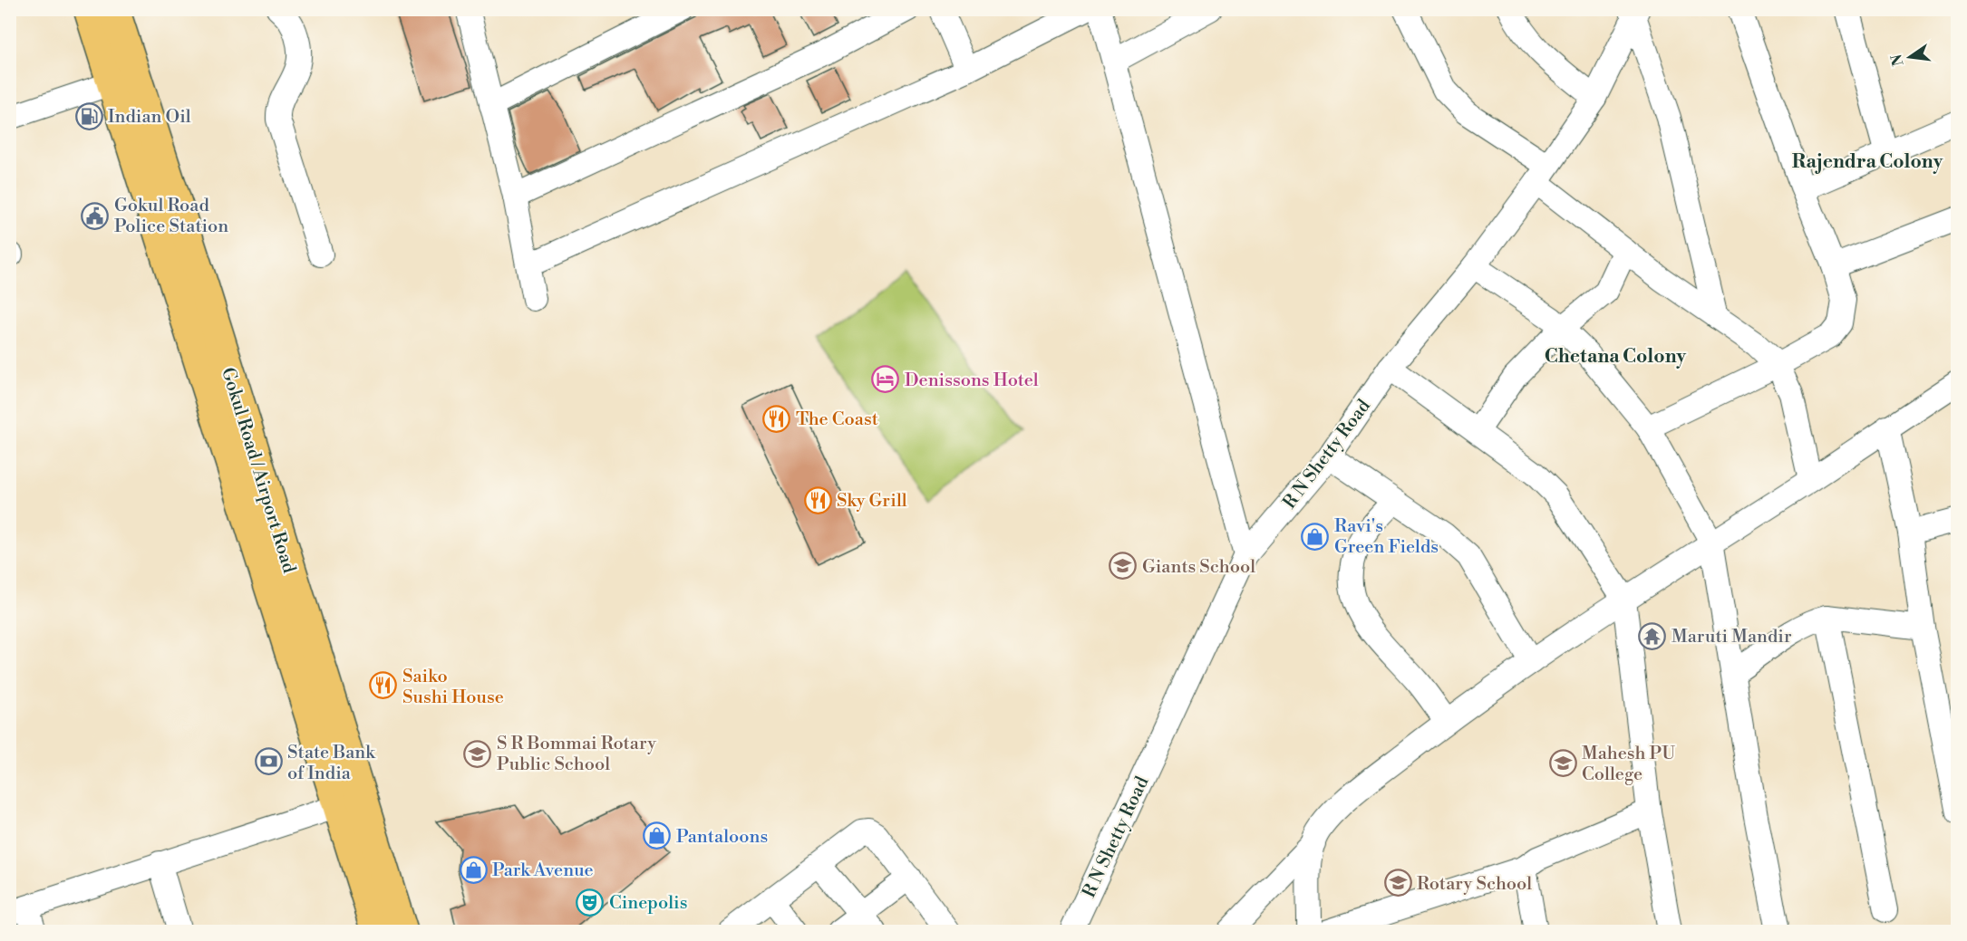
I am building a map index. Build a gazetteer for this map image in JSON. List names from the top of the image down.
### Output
{
  "streets": {
    "main road": ["Gokul Road / Airport Road"],
    "street": ["R N Shetty Road"]
  },
  "districts": ["Rajendra Colony", "Chetana Colony"],
  "places": {
    "fuel station": ["Indian Oil"],
    "public building": ["Gokul Road Police Station"],
    "hotel": ["Denissons Hotel"],
    "restaurant": ["The Coast", "Sky Grill", "Saiko Sushi House"],
    "shop": ["Ravi's Green Fields", "Pantaloons", "Park Avenue"],
    "school or university": [
      "Giants School",
      "S R Bommai Rotary Public School",
      "Mahesh PU College",
      "Rotary School"
    ],
    "temple": ["Maruti Mandir"],
    "bank": ["State Bank of India"],
    "theatre": ["Cinepolis"]
  },
  "north": "left"
}
